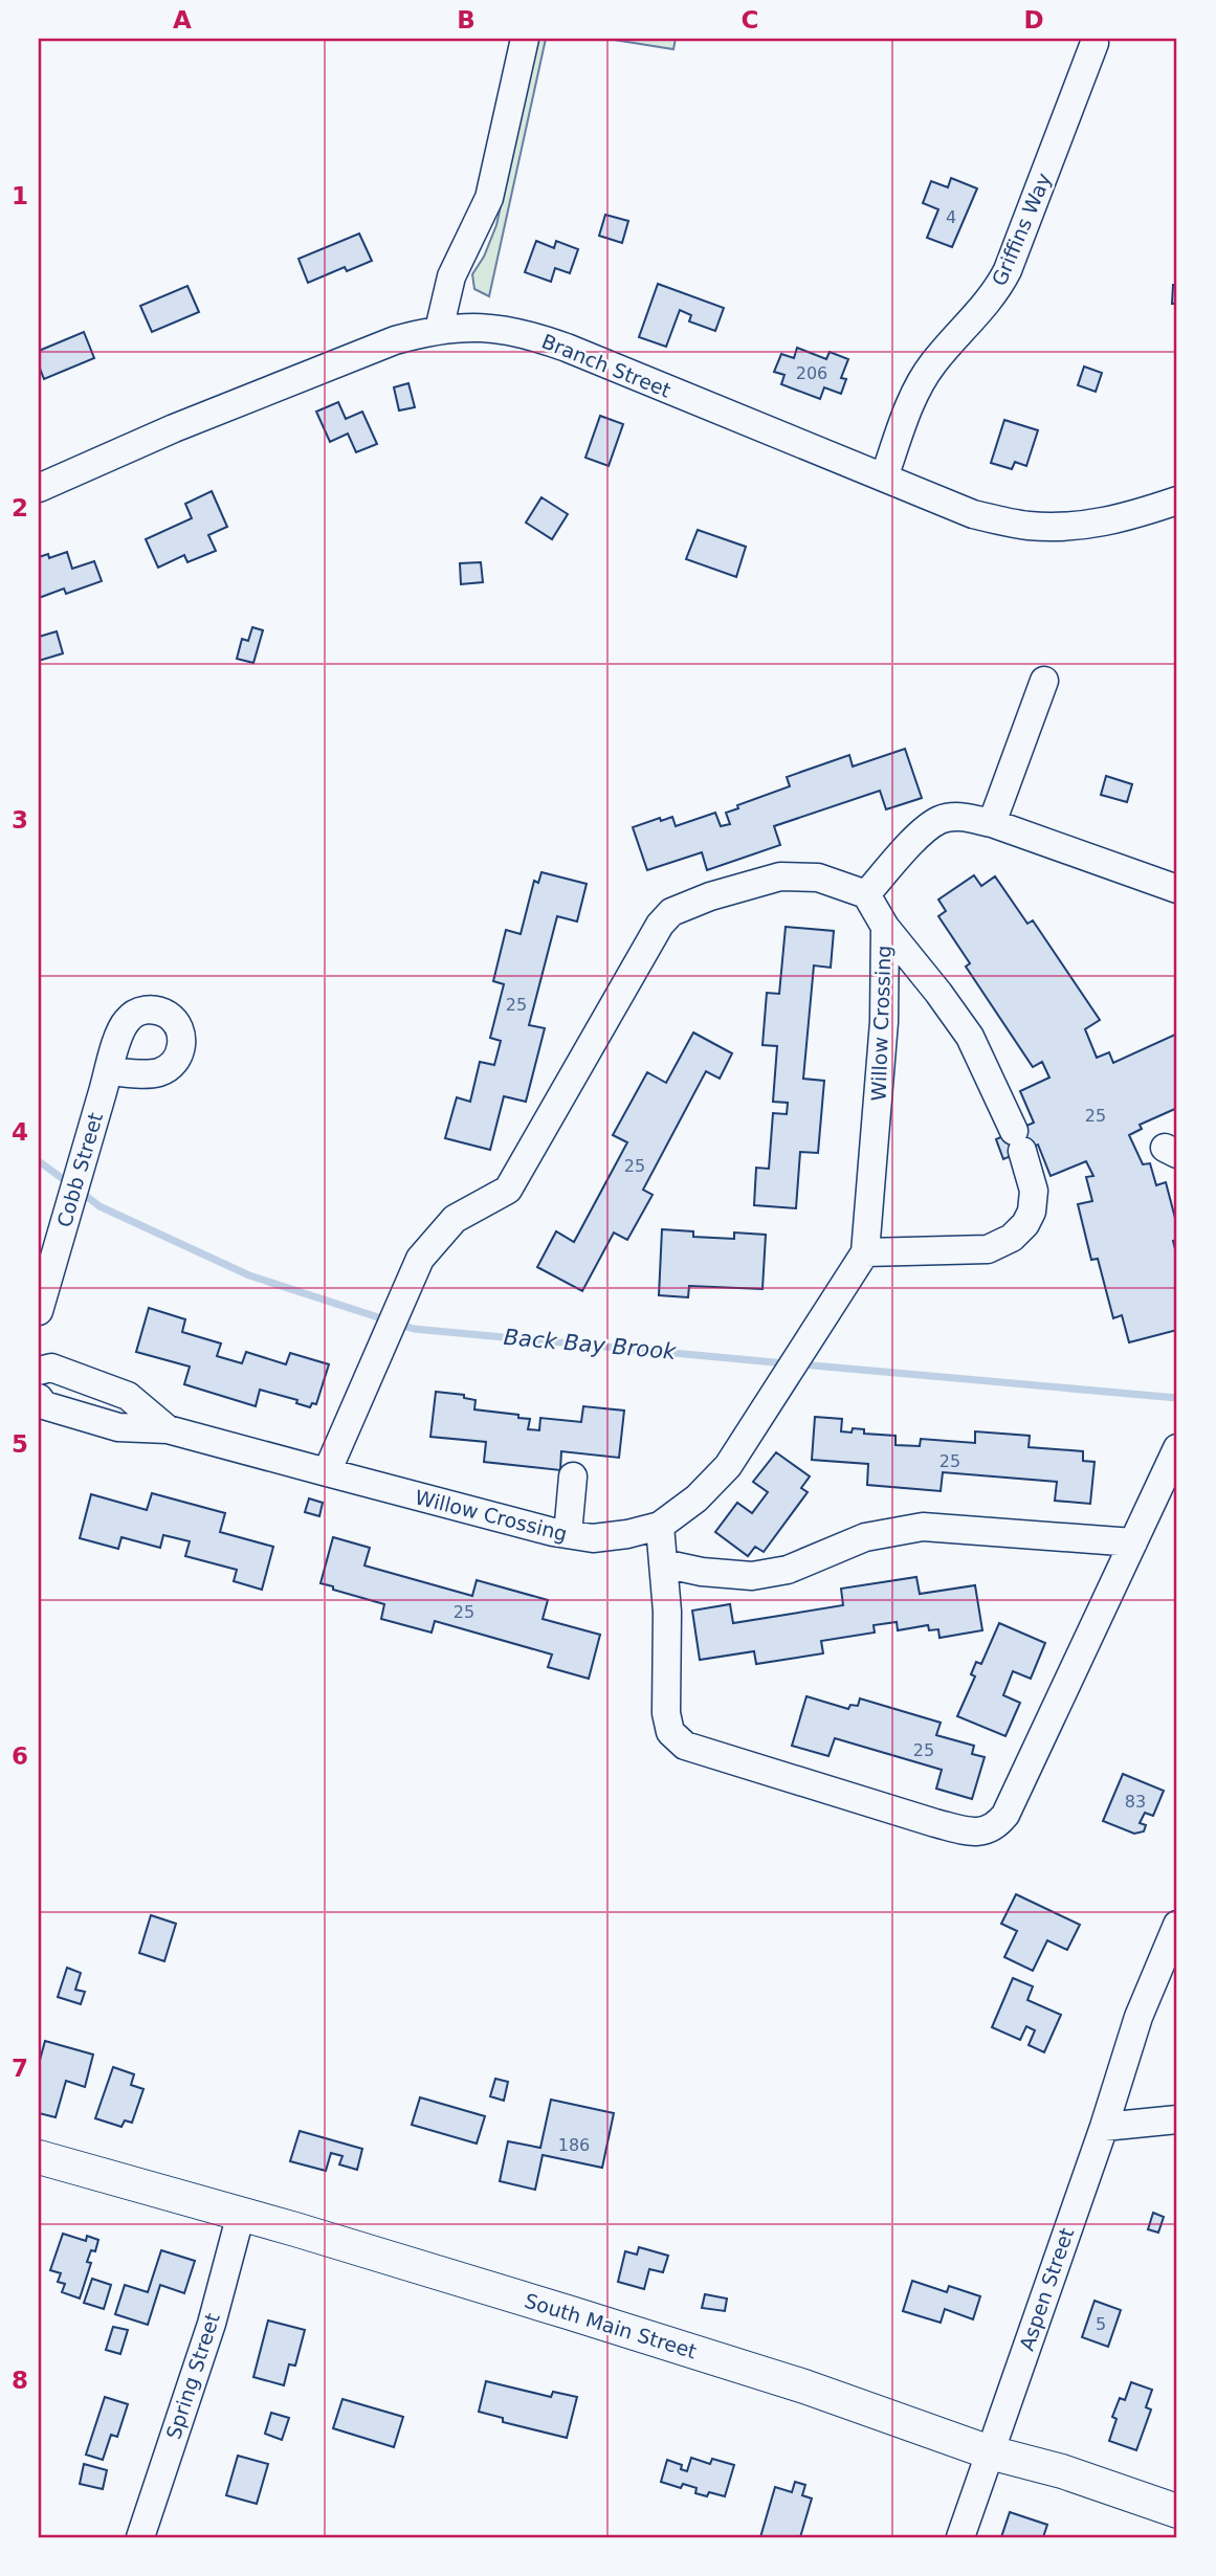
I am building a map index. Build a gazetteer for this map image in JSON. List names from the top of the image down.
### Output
{
  "streets": {
    "main road": ["South Main Street"],
    "street": [
      "Griffins Way",
      "Branch Street",
      "Willow Crossing",
      "Cobb Street",
      "Aspen Street",
      "Spring Street"
    ]
  },
  "crossings": [
    ["Griffins Way", "Branch Street"],
    ["Aspen Street", "South Main Street"],
    ["South Main Street", "Spring Street"]
  ],
  "water": ["Back Bay Brook"],
  "house_numbers": [
    "4",
    "206",
    "25",
    "25",
    "25",
    "25",
    "25",
    "25",
    "83",
    "186",
    "5"
  ],
  "grid": {
    "columns": [
      "A",
      "B",
      "C",
      "D"
    ],
    "rows": [
      "1",
      "2",
      "3",
      "4",
      "5",
      "6",
      "7",
      "8"
    ]
  }
}
